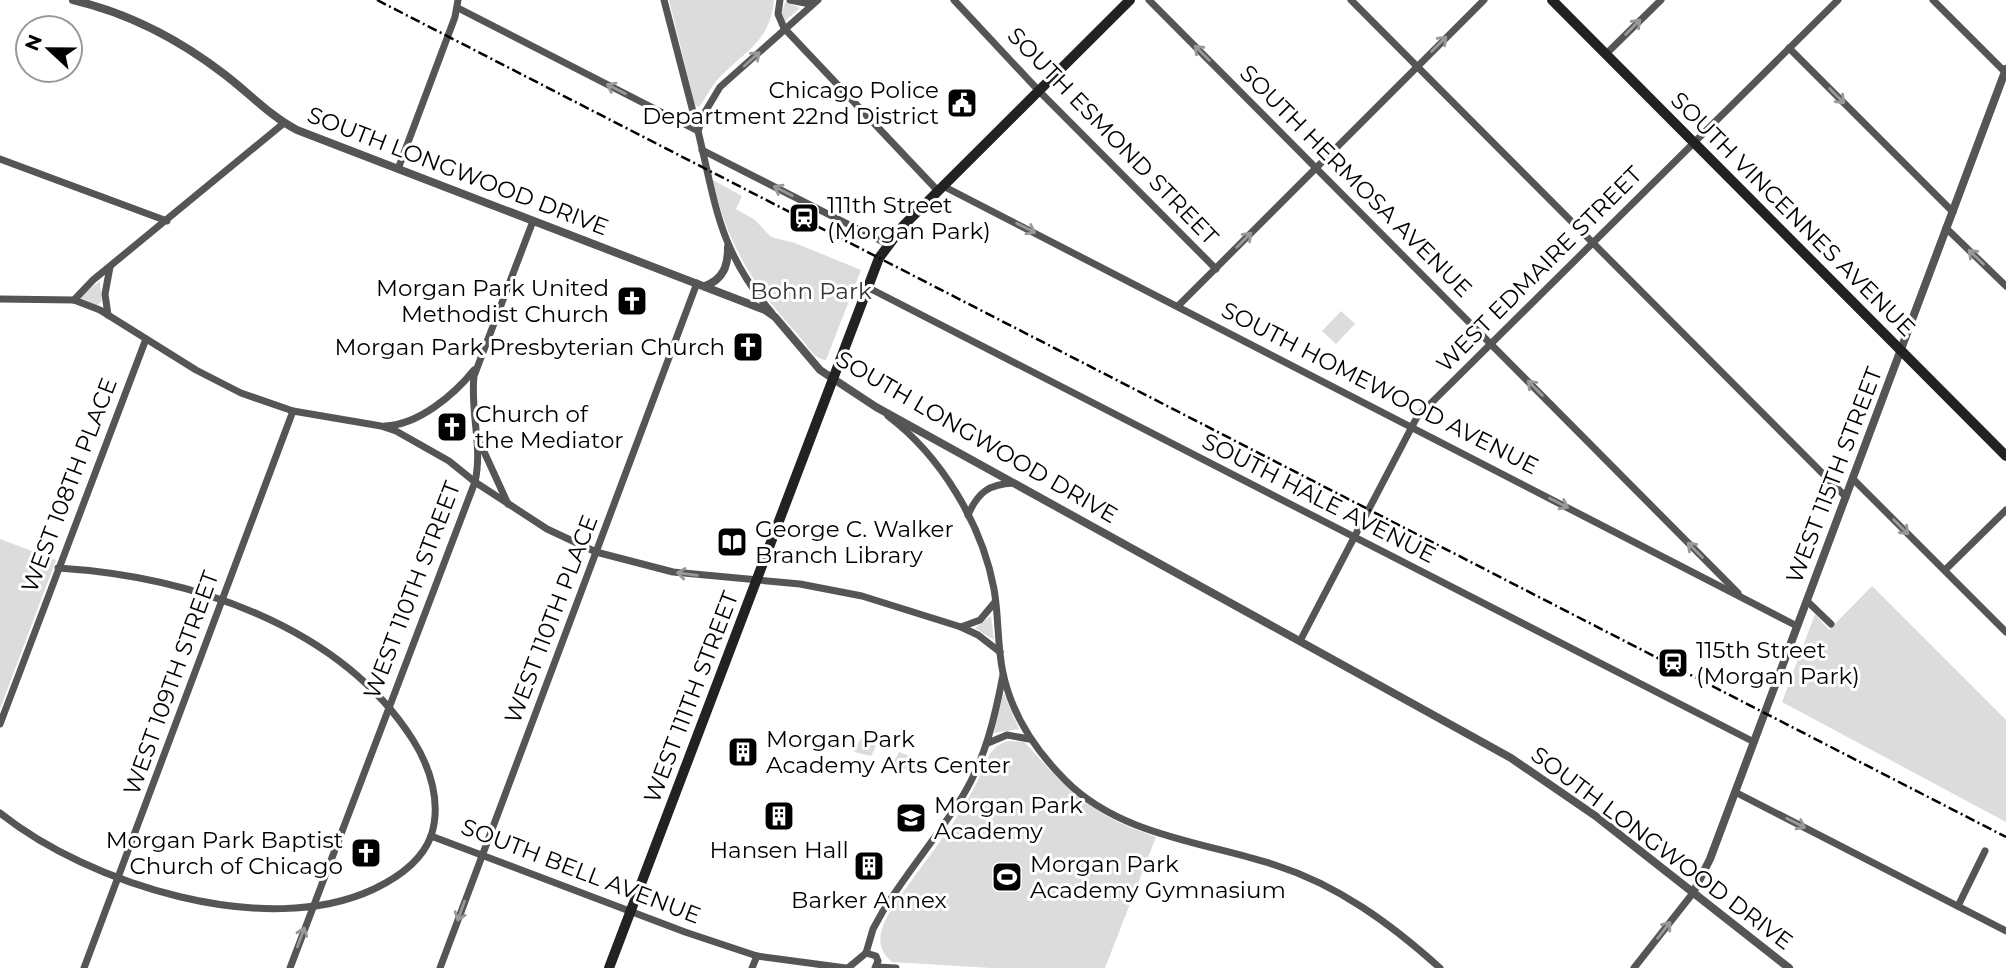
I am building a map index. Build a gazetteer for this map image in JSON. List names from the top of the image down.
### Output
{
  "streets": {
    "main road": ["SOUTH VINCENNES AVENUE", "WEST 111TH STREET"],
    "street": [
      "SOUTH ESMOND STREET",
      "SOUTH LONGWOOD DRIVE",
      "SOUTH HERMOSA AVENUE",
      "WEST EDMAIRE STREET",
      "SOUTH HOMEWOOD AVENUE",
      "WEST 115TH STREET",
      "WEST 108TH PLACE",
      "SOUTH HALE AVENUE",
      "WEST 110TH STREET",
      "WEST 110TH PLACE",
      "WEST 109TH STREET",
      "SOUTH BELL AVENUE"
    ]
  },
  "crossings": [
    ["SOUTH ESMOND STREET", "WEST 111TH STREET"],
    ["SOUTH LONGWOOD DRIVE", "WEST EDMAIRE STREET"],
    ["SOUTH LONGWOOD DRIVE", "WEST 115TH STREET"],
    ["SOUTH LONGWOOD DRIVE", "WEST 110TH STREET"],
    ["SOUTH LONGWOOD DRIVE", "WEST 110TH PLACE"],
    ["SOUTH LONGWOOD DRIVE", "WEST 111TH STREET"],
    ["SOUTH HERMOSA AVENUE", "WEST EDMAIRE STREET"],
    ["SOUTH HERMOSA AVENUE", "SOUTH HOMEWOOD AVENUE"],
    ["SOUTH VINCENNES AVENUE", "WEST EDMAIRE STREET"],
    ["SOUTH VINCENNES AVENUE", "WEST 115TH STREET"],
    ["WEST EDMAIRE STREET", "SOUTH HOMEWOOD AVENUE"],
    ["WEST EDMAIRE STREET", "SOUTH HALE AVENUE"],
    ["SOUTH HOMEWOOD AVENUE", "WEST 115TH STREET"],
    ["SOUTH HOMEWOOD AVENUE", "WEST 111TH STREET"],
    ["WEST 115TH STREET", "SOUTH HALE AVENUE"],
    ["WEST 108TH PLACE", "SOUTH BELL AVENUE"],
    ["SOUTH HALE AVENUE", "WEST 111TH STREET"],
    ["WEST 110TH STREET", "SOUTH BELL AVENUE"],
    ["WEST 110TH PLACE", "SOUTH BELL AVENUE"],
    ["WEST 109TH STREET", "SOUTH BELL AVENUE"],
    ["WEST 111TH STREET", "SOUTH BELL AVENUE"]
  ],
  "one_way": ["SOUTH HERMOSA AVENUE", "SOUTH HOMEWOOD AVENUE"],
  "parks": ["Bohn Park"],
  "places": {
    "public building": ["Chicago Police Department 22nd District"],
    "station": ["111th Street (Morgan Park)", "115th Street (Morgan Park)"],
    "church": [
      "Morgan Park United Methodist Church",
      "Morgan Park Presbyterian Church",
      "Church of the Mediator",
      "Morgan Park Baptist Church of Chicago"
    ],
    "library": ["George C. Walker Branch Library"],
    "building": ["Morgan Park Academy Arts Center", "Hansen Hall", "Barker Annex"],
    "school or university": ["Morgan Park Academy"],
    "sports": ["Morgan Park Academy Gymnasium"]
  },
  "north": "left"
}
